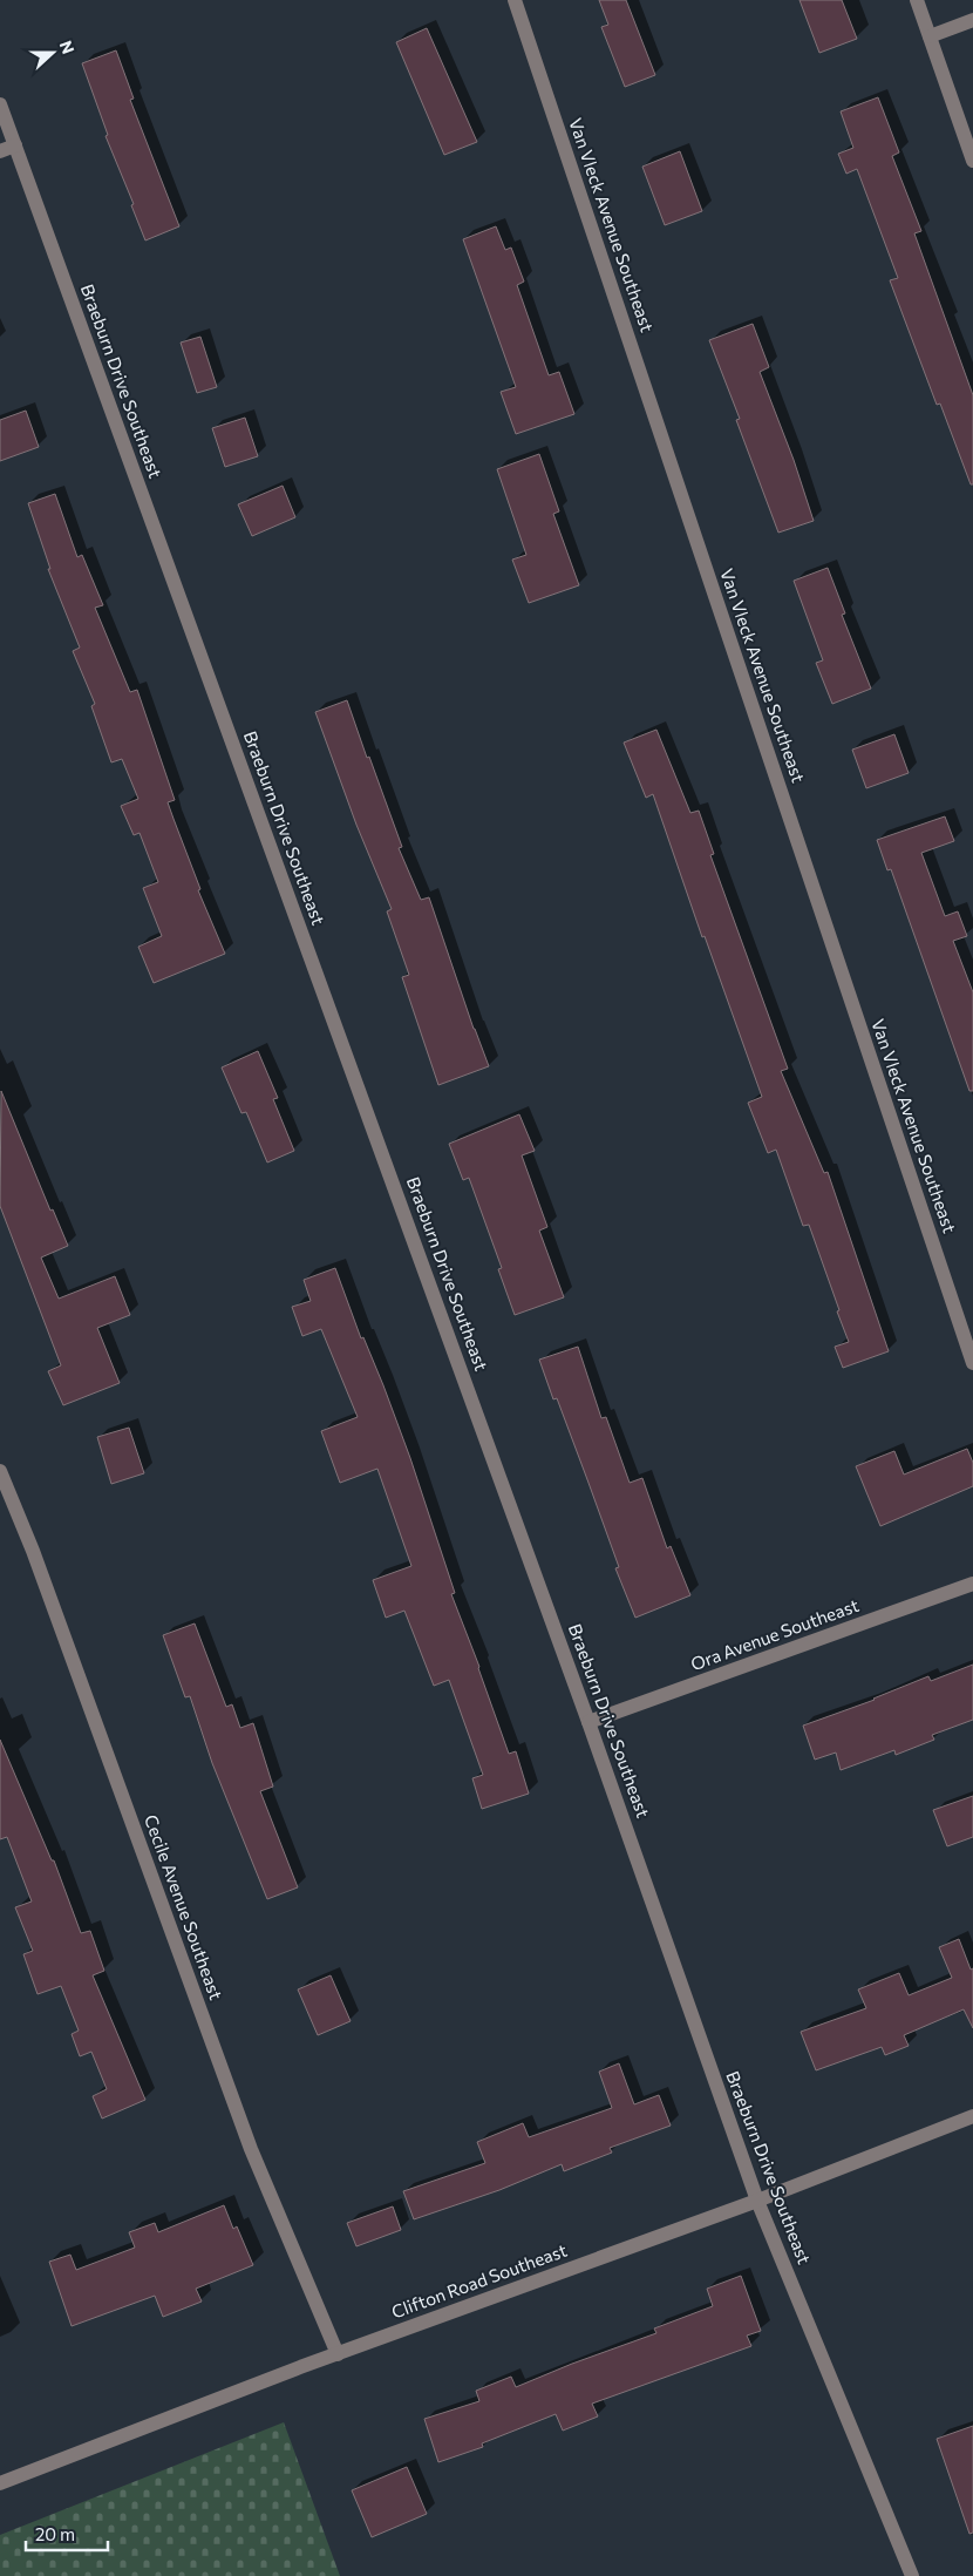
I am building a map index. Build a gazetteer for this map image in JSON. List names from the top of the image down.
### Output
{
  "streets": {
    "street": [
      "Van Vleck Avenue Southeast",
      "Braeburn Drive Southeast",
      "Ora Avenue Southeast",
      "Cecile Avenue Southeast",
      "Clifton Road Southeast"
    ]
  },
  "crossings": [
    ["Braeburn Drive Southeast", "Ora Avenue Southeast"],
    ["Braeburn Drive Southeast", "Clifton Road Southeast"],
    ["Cecile Avenue Southeast", "Clifton Road Southeast"]
  ],
  "scale_bar": "20 m",
  "north": "right"
}
